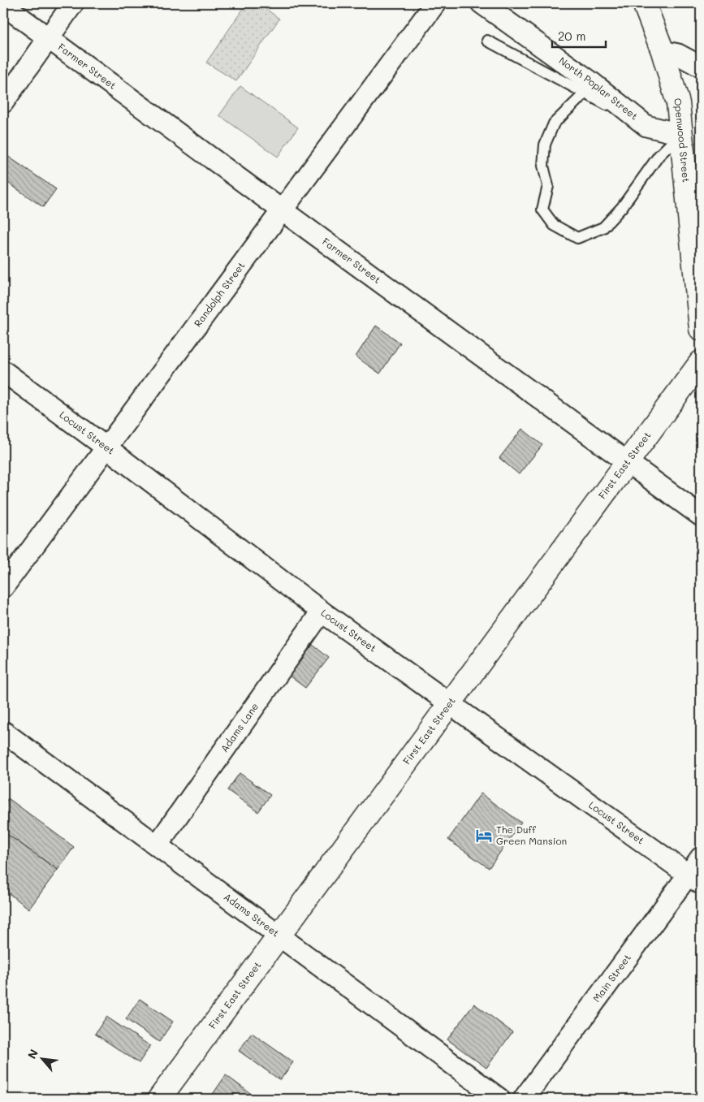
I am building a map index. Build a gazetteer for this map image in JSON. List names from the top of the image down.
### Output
{
  "streets": {
    "street": [
      "Farmer Street",
      "North Poplar Street",
      "Openwood Street",
      "Randolph Street",
      "Locust Street",
      "First East Street",
      "Adams Lane",
      "Adams Street",
      "Main Street"
    ]
  },
  "crossings": [
    ["Farmer Street", "Randolph Street"],
    ["Farmer Street", "First East Street"],
    ["North Poplar Street", "Openwood Street"],
    ["Randolph Street", "Locust Street"],
    ["Locust Street", "First East Street"],
    ["Locust Street", "Adams Lane"],
    ["Locust Street", "Main Street"],
    ["First East Street", "Adams Street"],
    ["Adams Lane", "Adams Street"]
  ],
  "places": {
    "hotel": ["The Duff Green Mansion"]
  },
  "scale_bar": "20 m",
  "north": "top left"
}
